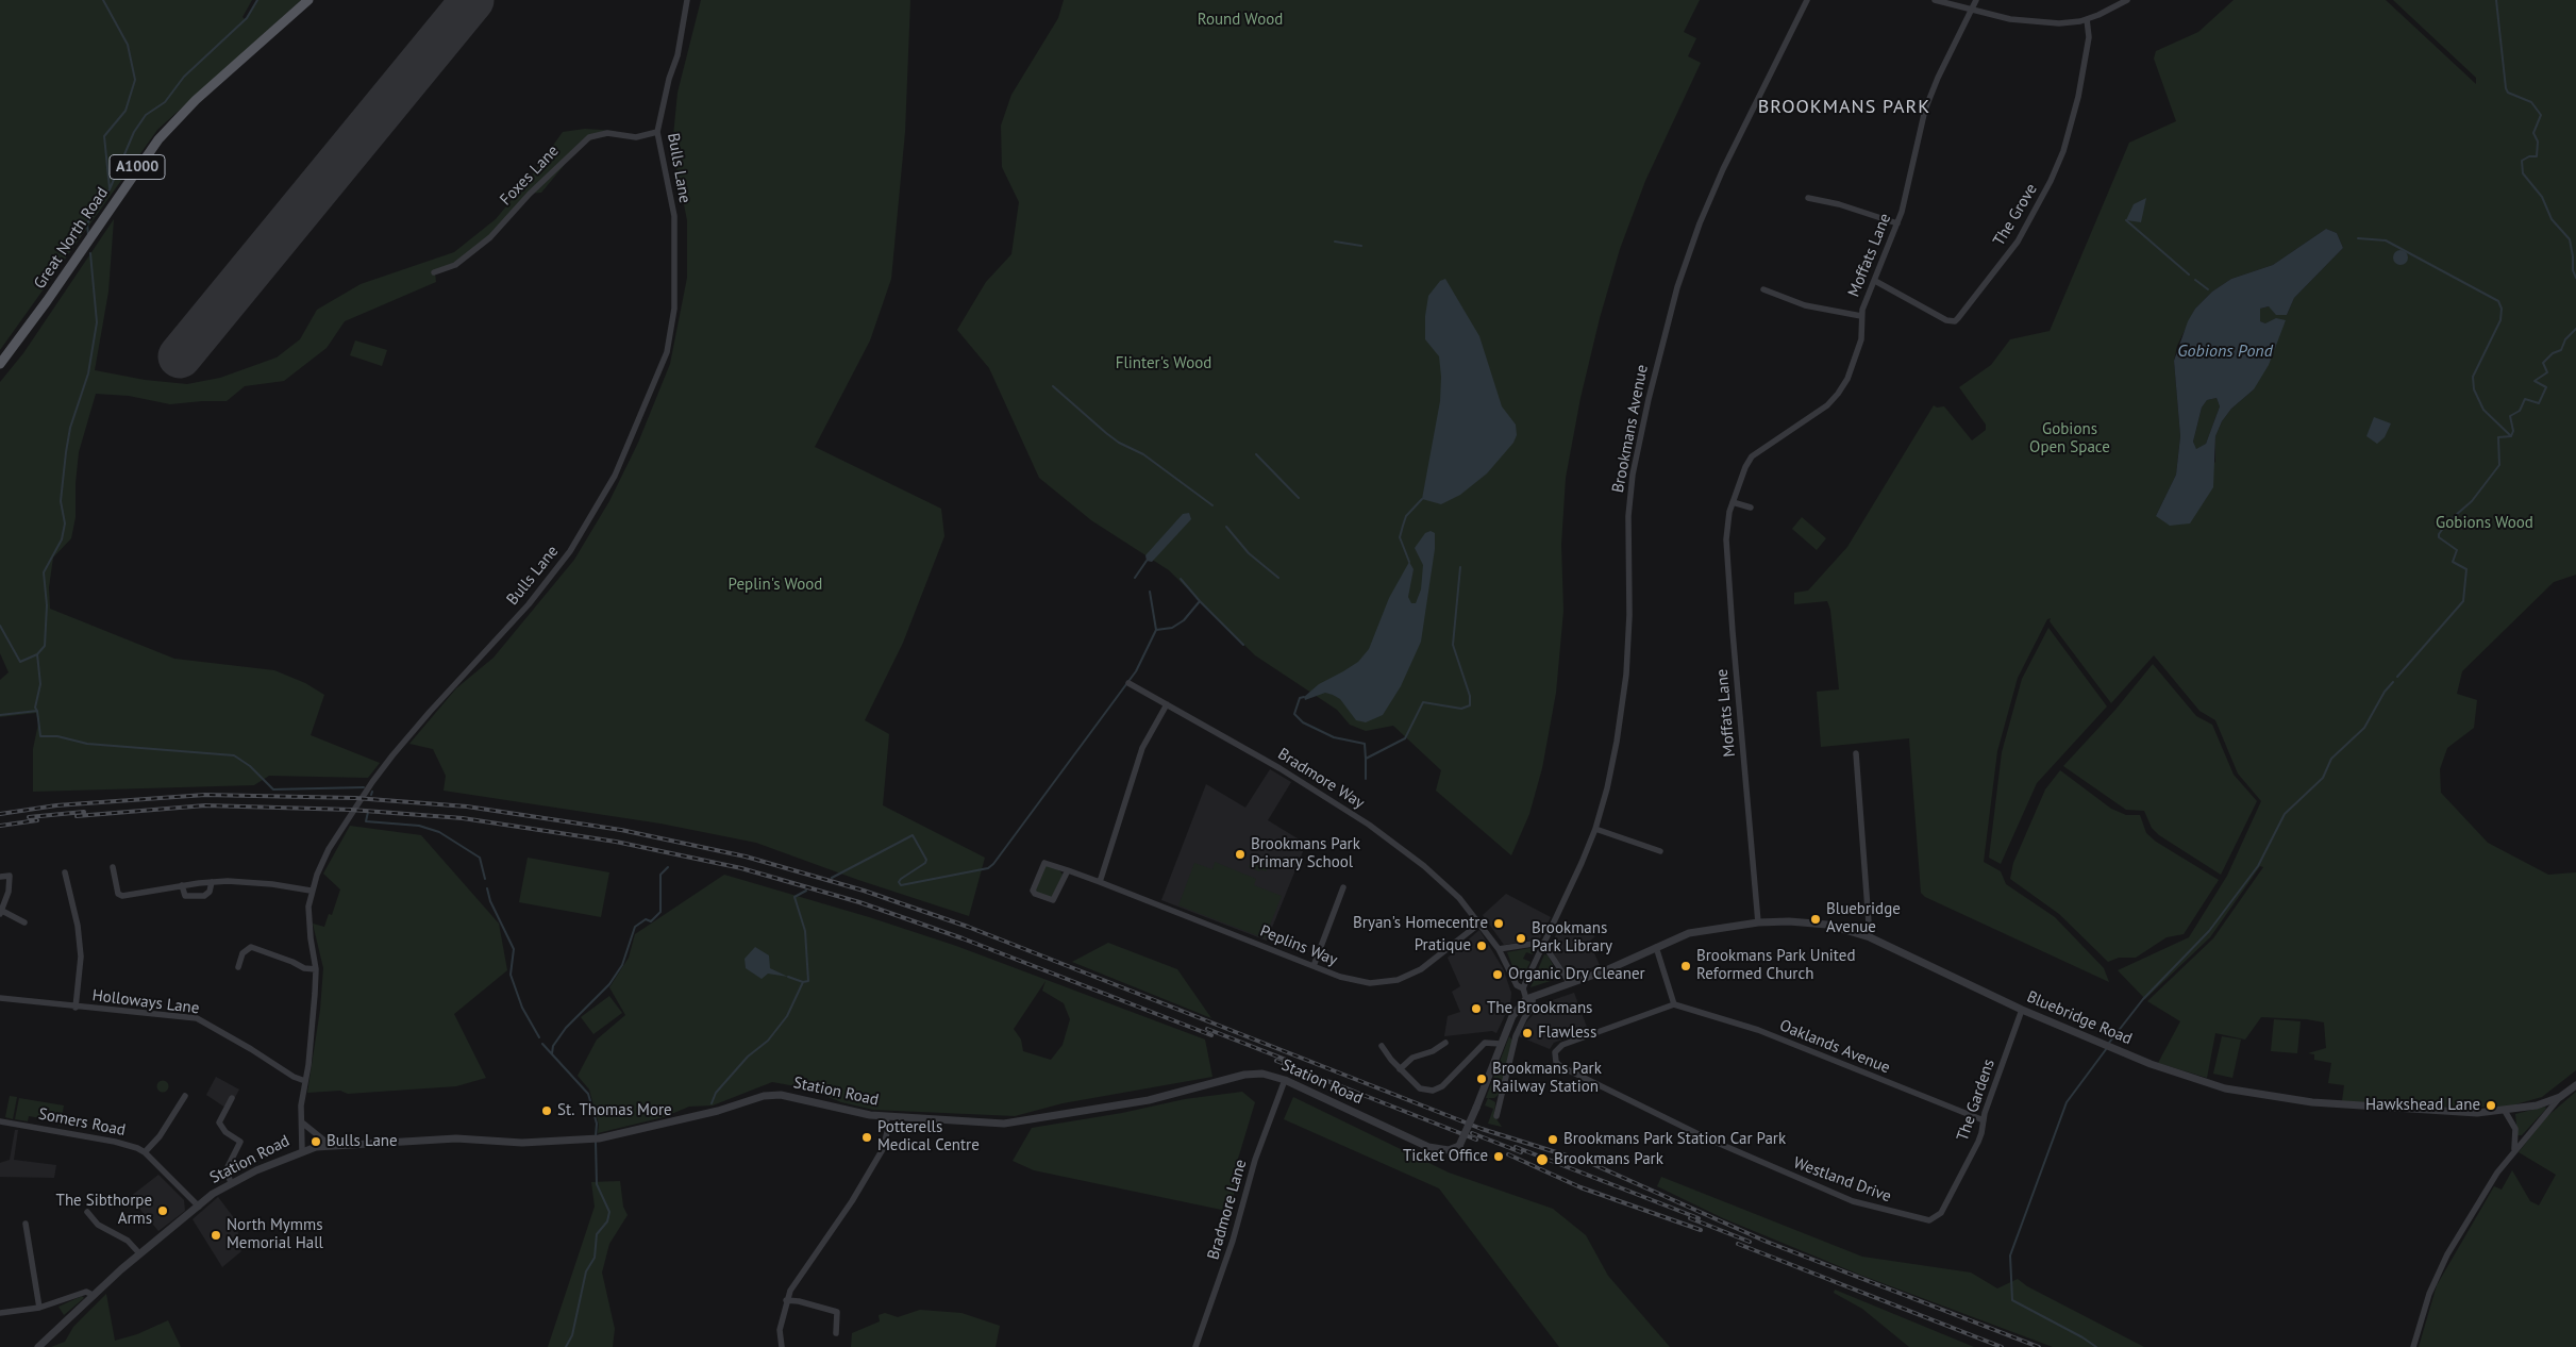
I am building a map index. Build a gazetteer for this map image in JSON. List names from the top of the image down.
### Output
{
  "streets": {
    "main road": ["A1000", "Great North Road"],
    "street": [
      "Bulls Lane",
      "Foxes Lane",
      "The Grove",
      "Moffats Lane",
      "Brookmans Avenue",
      "Bradmore Way",
      "Peplins Way",
      "Holloways Lane",
      "Bluebridge Road",
      "Oaklands Avenue",
      "Station Road",
      "The Gardens",
      "Somers Road",
      "Westland Drive",
      "Bradmore Lane"
    ]
  },
  "crossings": [
    ["Bulls Lane", "Foxes Lane"],
    ["Bulls Lane", "Holloways Lane"],
    ["Bulls Lane", "Station Road"],
    ["The Grove", "Moffats Lane"],
    ["Moffats Lane", "Bluebridge Road"],
    ["Brookmans Avenue", "Bradmore Way"],
    ["Bradmore Way", "Peplins Way"],
    ["Bradmore Way", "Bluebridge Road"],
    ["Bradmore Way", "Station Road"],
    ["Bluebridge Road", "Station Road"],
    ["Bluebridge Road", "The Gardens"],
    ["Oaklands Avenue", "The Gardens"],
    ["Oaklands Avenue", "Westland Drive"],
    ["Station Road", "Somers Road"],
    ["Station Road", "Bradmore Lane"],
    ["The Gardens", "Westland Drive"]
  ],
  "districts": ["BROOKMANS PARK"],
  "water": ["Gobions Pond"],
  "parks": [
    "Round Wood",
    "Flinter's Wood",
    "Gobions Open Space",
    "Gobions Wood",
    "Peplin's Wood"
  ],
  "places": [
    "Brookmans Park Primary School",
    "Bluebridge Avenue",
    "Bryan's Homecentre",
    "Brookmans Park Library",
    "Pratique",
    "Brookmans Park United Reformed Church",
    "Organic Dry Cleaner",
    "The Brookmans",
    "Flawless",
    "Brookmans Park Railway Station",
    "Hawkshead Lane",
    "St. Thomas More",
    "Potterells Medical Centre",
    "Brookmans Park Station Car Park",
    "Bulls Lane",
    "Ticket Office",
    "Brookmans Park",
    "The Sibthorpe Arms",
    "North Mymms Memorial Hall"
  ]
}
